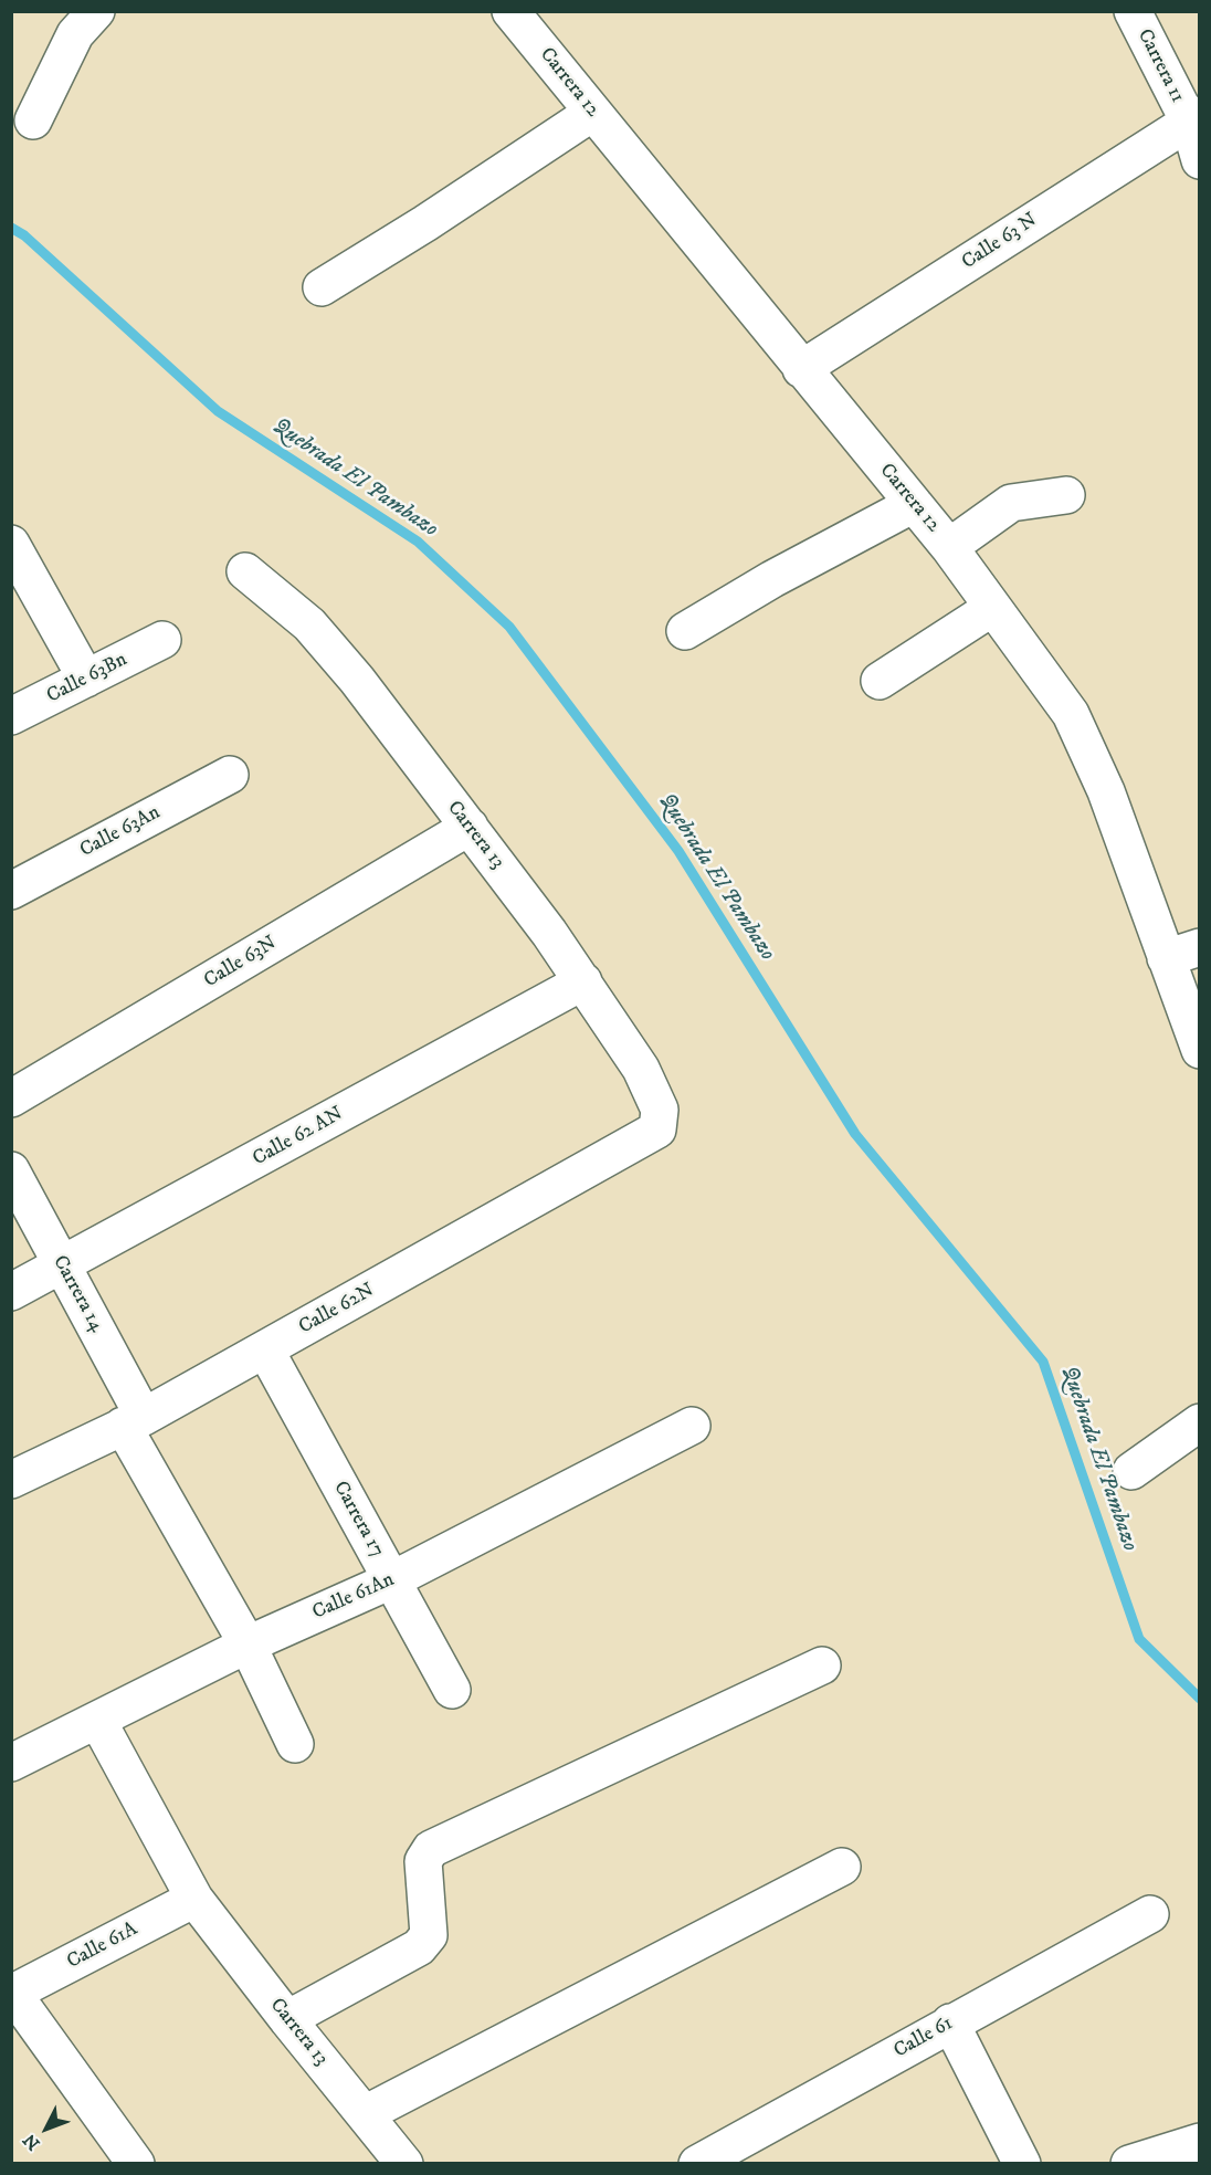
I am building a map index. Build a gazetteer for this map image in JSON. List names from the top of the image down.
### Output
{
  "streets": {
    "street": [
      "Carrera 11",
      "Carrera 12",
      "Calle 63 N",
      "Calle 63Bn",
      "Calle 63An",
      "Carrera 13",
      "Calle 63N",
      "Calle 62 AN",
      "Carrera 14",
      "Calle 62N",
      "Carrera 17",
      "Calle 61An",
      "Calle 61A",
      "Calle 61"
    ]
  },
  "crossings": [
    ["Carrera 11", "Calle 63 N"],
    ["Carrera 12", "Calle 63 N"],
    ["Carrera 13", "Calle 63N"],
    ["Carrera 13", "Calle 62 AN"],
    ["Carrera 13", "Calle 62N"],
    ["Carrera 13", "Calle 61An"],
    ["Carrera 13", "Calle 61A"],
    ["Calle 62 AN", "Carrera 14"],
    ["Carrera 14", "Calle 62N"],
    ["Calle 62N", "Carrera 17"],
    ["Carrera 17", "Calle 61An"]
  ],
  "water": ["Quebrada El Pambazo"],
  "north": "bottom left"
}
